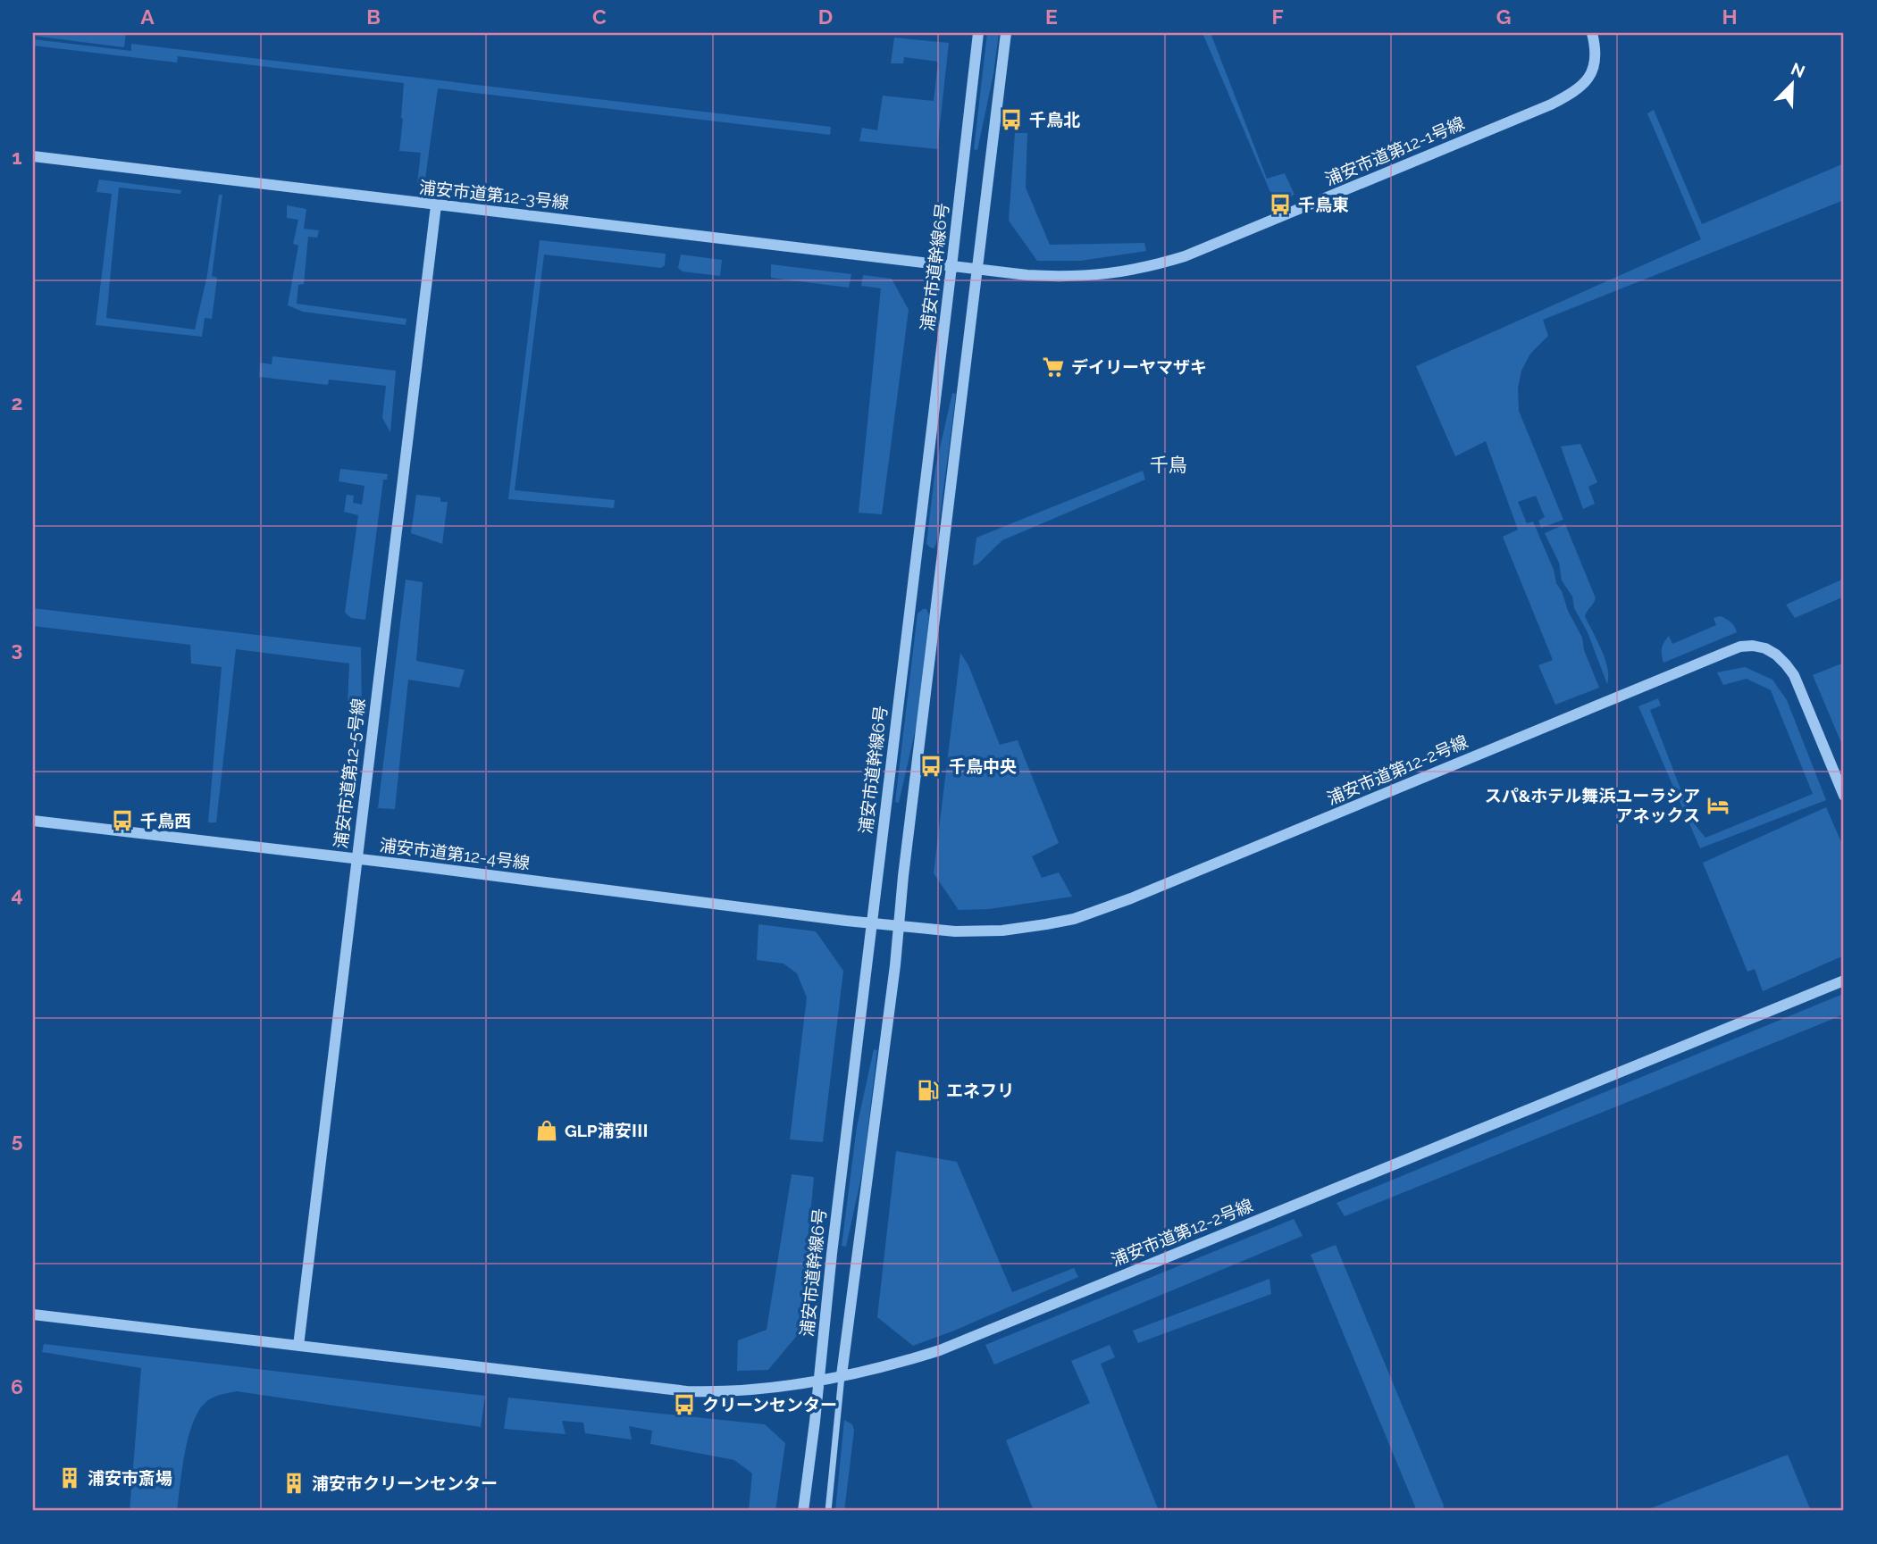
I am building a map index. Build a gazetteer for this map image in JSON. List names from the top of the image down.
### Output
{
  "streets": {
    "street": [
      "浦安市道第12-1号線",
      "浦安市道第12-3号線",
      "浦安市道幹線6号",
      "浦安市道第12-2号線",
      "浦安市道第12-5号線",
      "浦安市道第12-4号線"
    ]
  },
  "crossings": [
    ["浦安市道第12-1号線", "浦安市道第12-3号線"],
    ["浦安市道第12-1号線", "浦安市道幹線6号"],
    ["浦安市道第12-3号線", "浦安市道幹線6号"],
    ["浦安市道第12-3号線", "浦安市道第12-5号線"],
    ["浦安市道幹線6号", "浦安市道第12-2号線"],
    ["浦安市道幹線6号", "浦安市道第12-4号線"],
    ["浦安市道第12-2号線", "浦安市道第12-5号線"],
    ["浦安市道第12-2号線", "浦安市道第12-4号線"],
    ["浦安市道第12-5号線", "浦安市道第12-4号線"]
  ],
  "districts": ["千鳥"],
  "places": {
    "bus stop": [
      "千鳥北",
      "千鳥東",
      "千鳥中央",
      "千鳥西",
      "クリーンセンター"
    ],
    "supermarket": ["デイリーヤマザキ"],
    "hotel": ["スパ&ホテル舞浜ユーラシア アネックス"],
    "fuel station": ["エネフリ"],
    "shop": ["GLP浦安Ⅲ"],
    "building": ["浦安市斎場", "浦安市クリーンセンター"]
  },
  "north": "top right",
  "grid": {
    "columns": [
      "A",
      "B",
      "C",
      "D",
      "E",
      "F",
      "G",
      "H"
    ],
    "rows": [
      "1",
      "2",
      "3",
      "4",
      "5",
      "6"
    ]
  }
}
